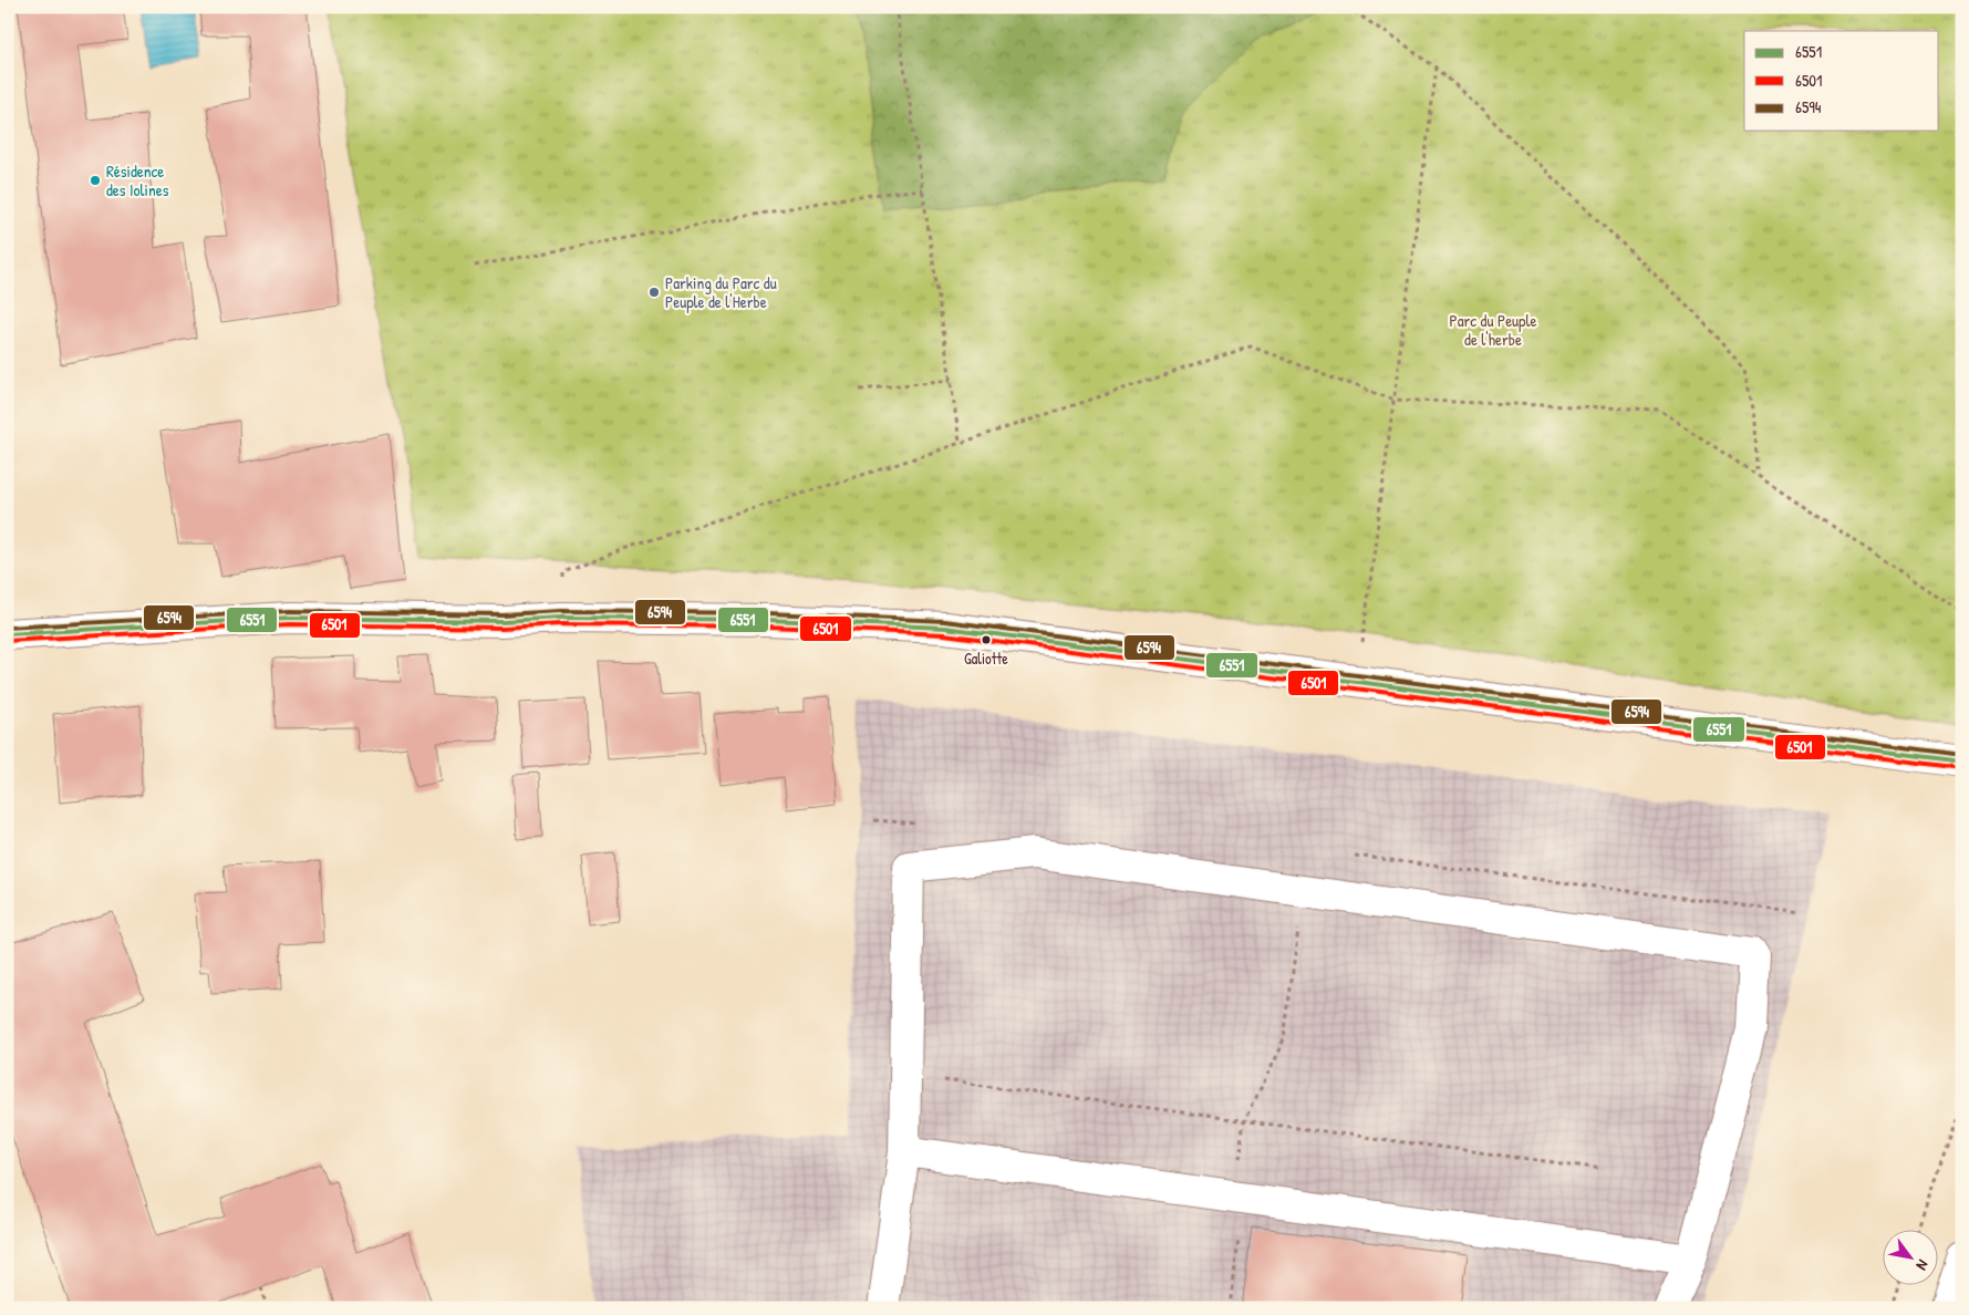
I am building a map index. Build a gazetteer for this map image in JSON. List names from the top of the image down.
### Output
{
  "parks": ["Parc du Peuple de l'herbe"],
  "places": ["Résidence des Iolines", "Parking du Parc du Peuple de l'Herbe", "Galiotte"],
  "lines": ["transit line 6594", "transit line 6551", "transit line 6501"],
  "legend": ["6551", "6501", "6594"],
  "north": "bottom right"
}
